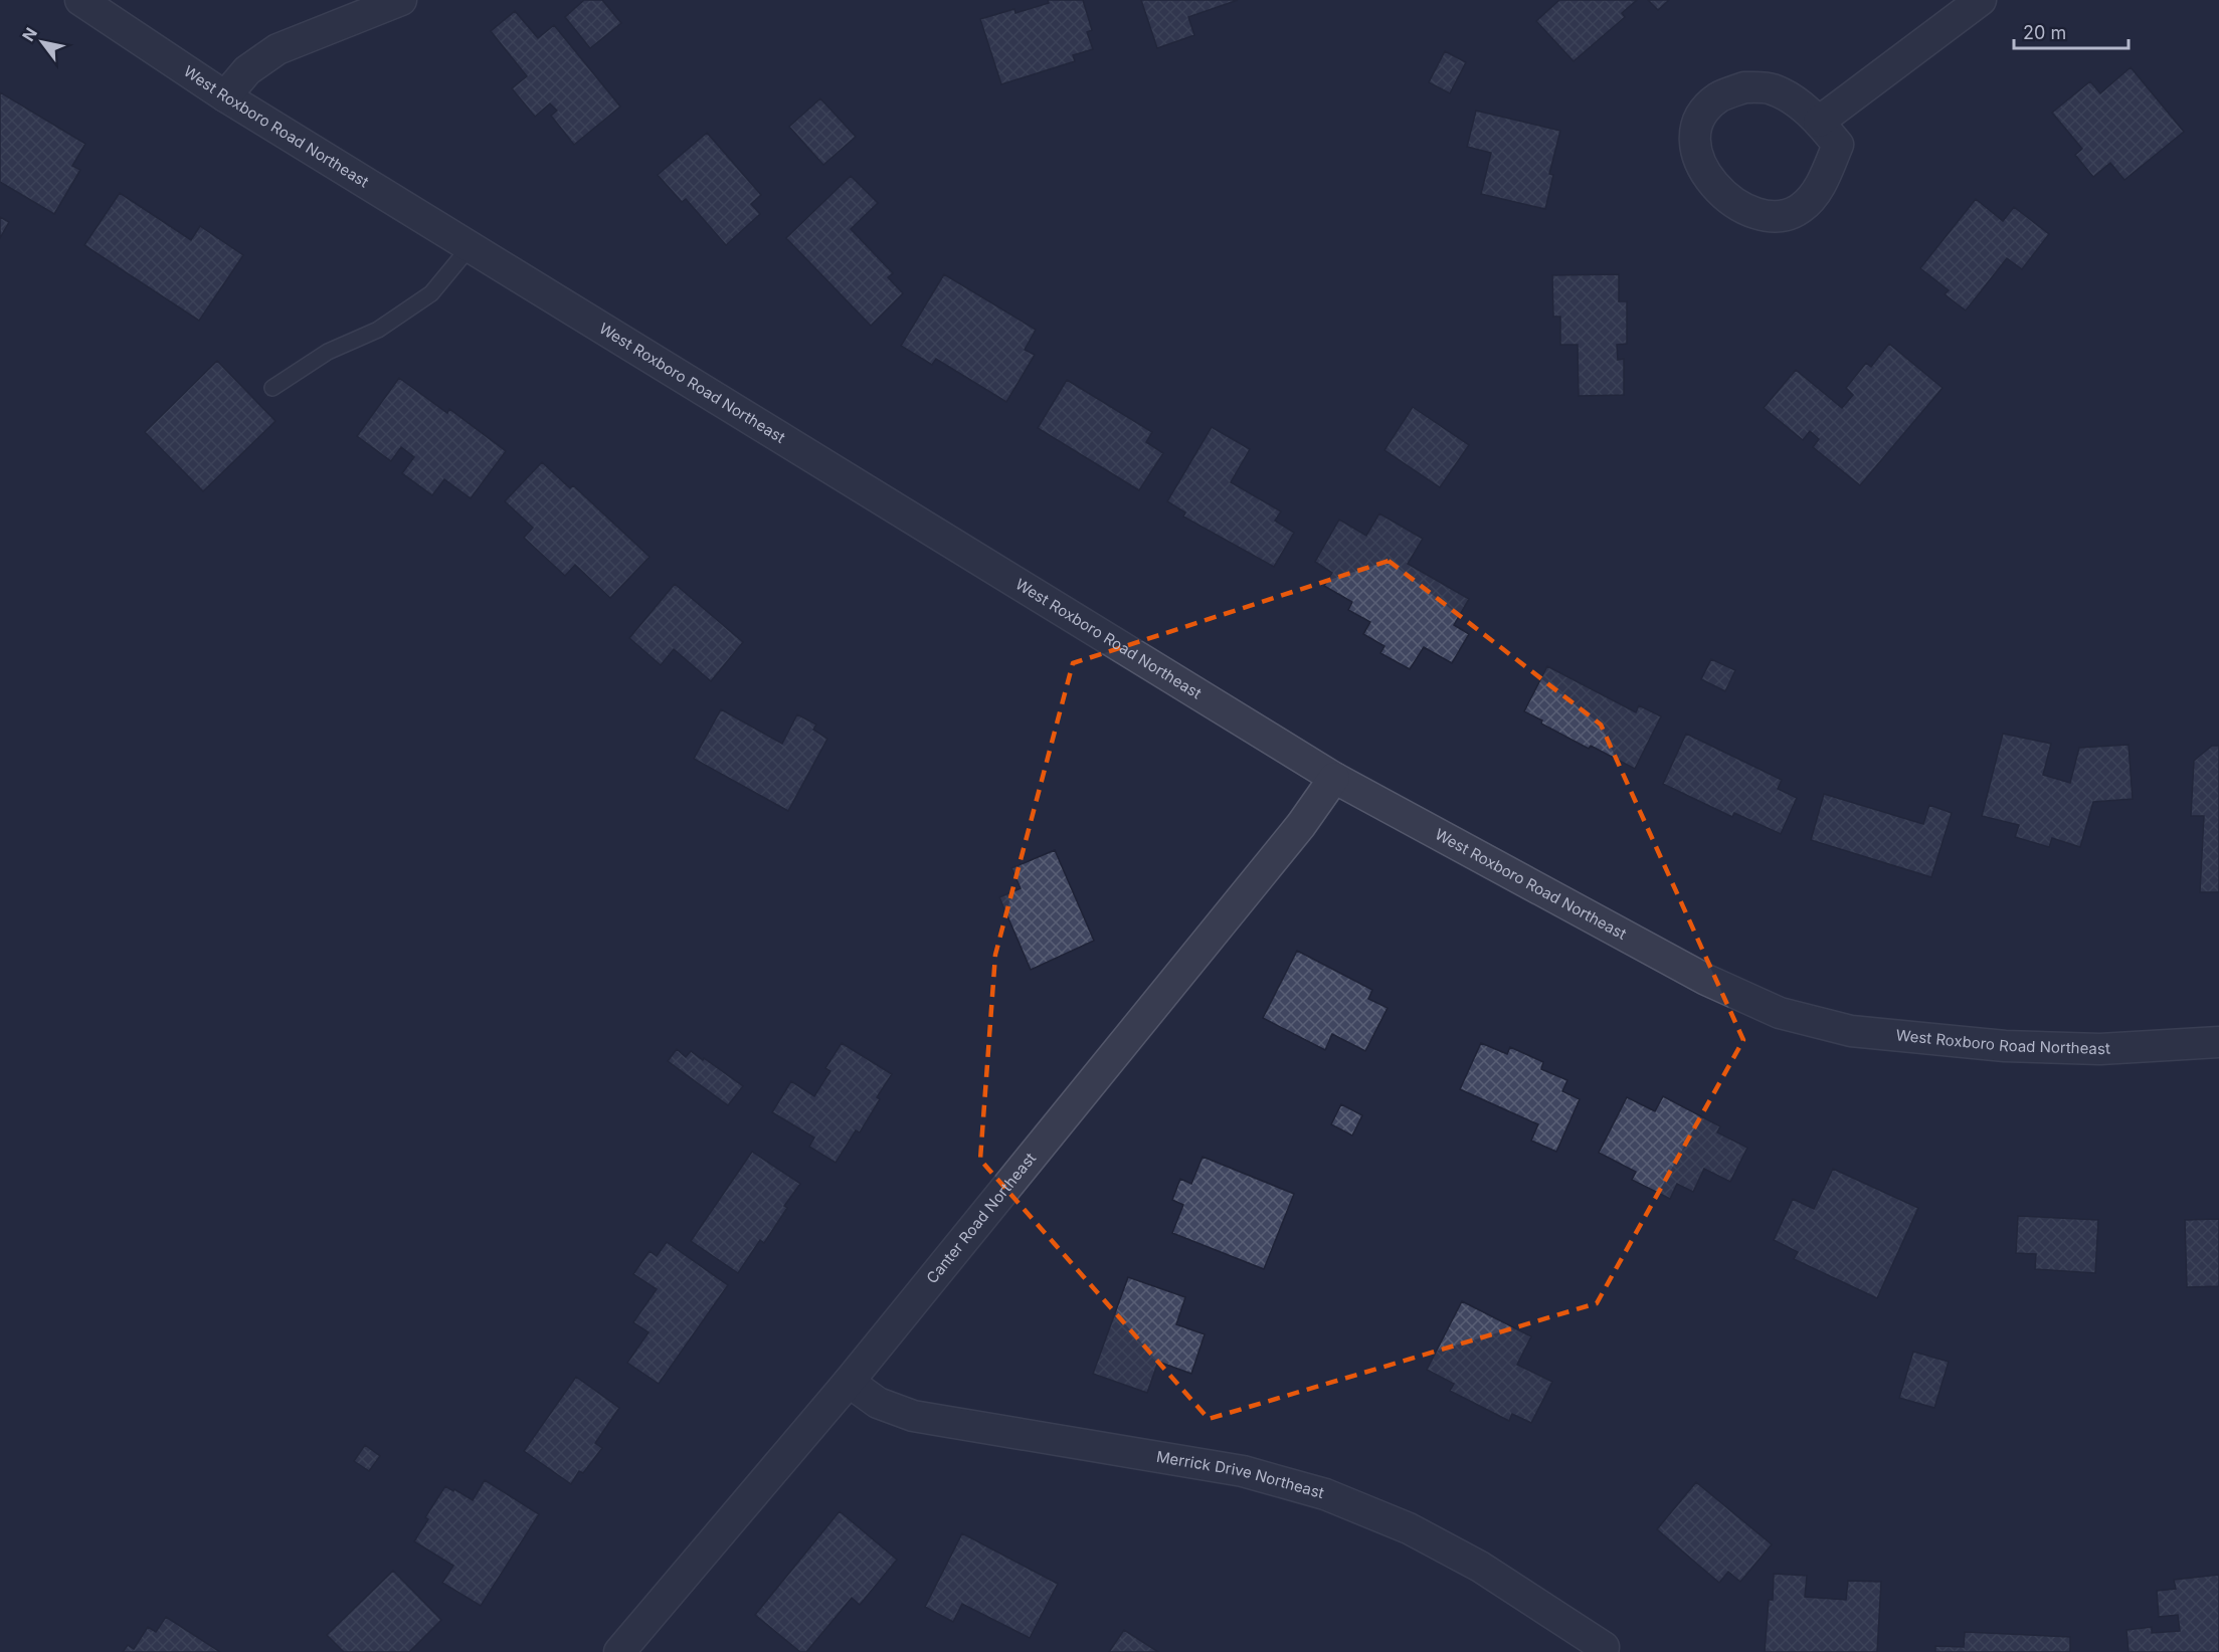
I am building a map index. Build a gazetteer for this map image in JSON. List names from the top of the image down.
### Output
{
  "streets": {
    "street": ["West Roxboro Road Northeast", "Canter Road Northeast", "Merrick Drive Northeast"]
  },
  "crossings": [
    ["West Roxboro Road Northeast", "Canter Road Northeast"],
    ["Canter Road Northeast", "Merrick Drive Northeast"]
  ],
  "scale_bar": "20 m",
  "north": "top left"
}
